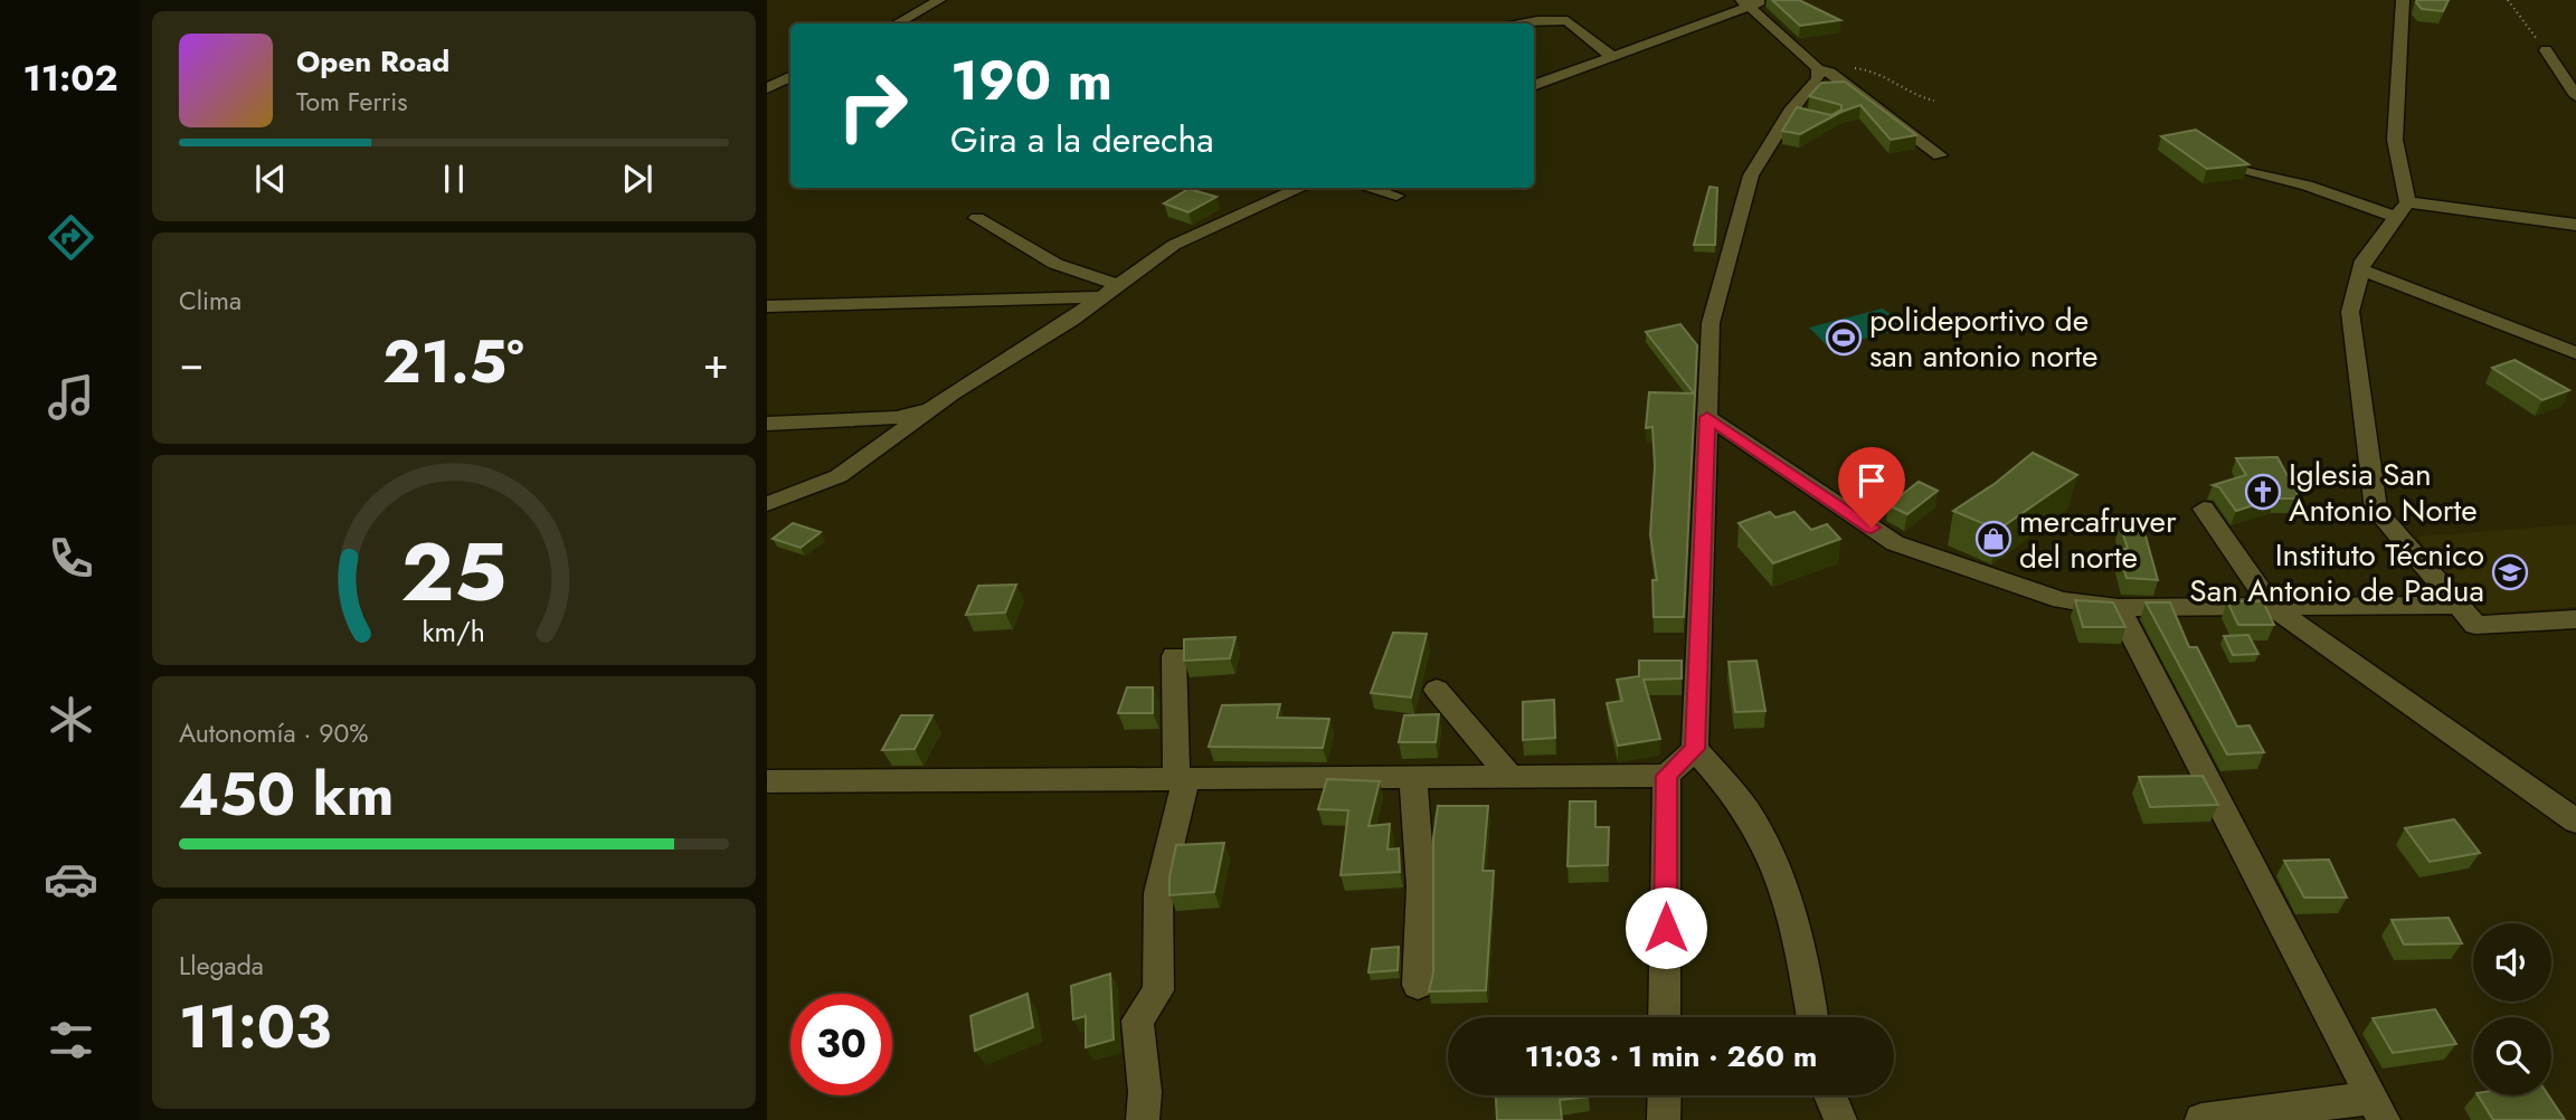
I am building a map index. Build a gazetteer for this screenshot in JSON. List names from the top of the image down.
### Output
{
  "places": {
    "sports": ["polideportivo de san antonio norte"],
    "church": ["Iglesia San Antonio Norte"],
    "shop": ["mercafruver del norte"],
    "school or university": ["Instituto Técnico San Antonio de Padua"]
  },
  "page": {
    "tabs": "11:02",
    "turn": ["190 m", "Gira a la derecha"],
    "song": ["Open Road", "Tom Ferris"],
    "tile": [
      "Clima",
      ["Autonomía · 90%", "450 km"],
      ["Llegada", "11:03"]
    ],
    "heat": ["−", "21.5°", "+"],
    "limit": "30",
    "trip": "11:03 · 1 min · 260 m",
    "gauge": ["25", "km/h"]
  }
}
